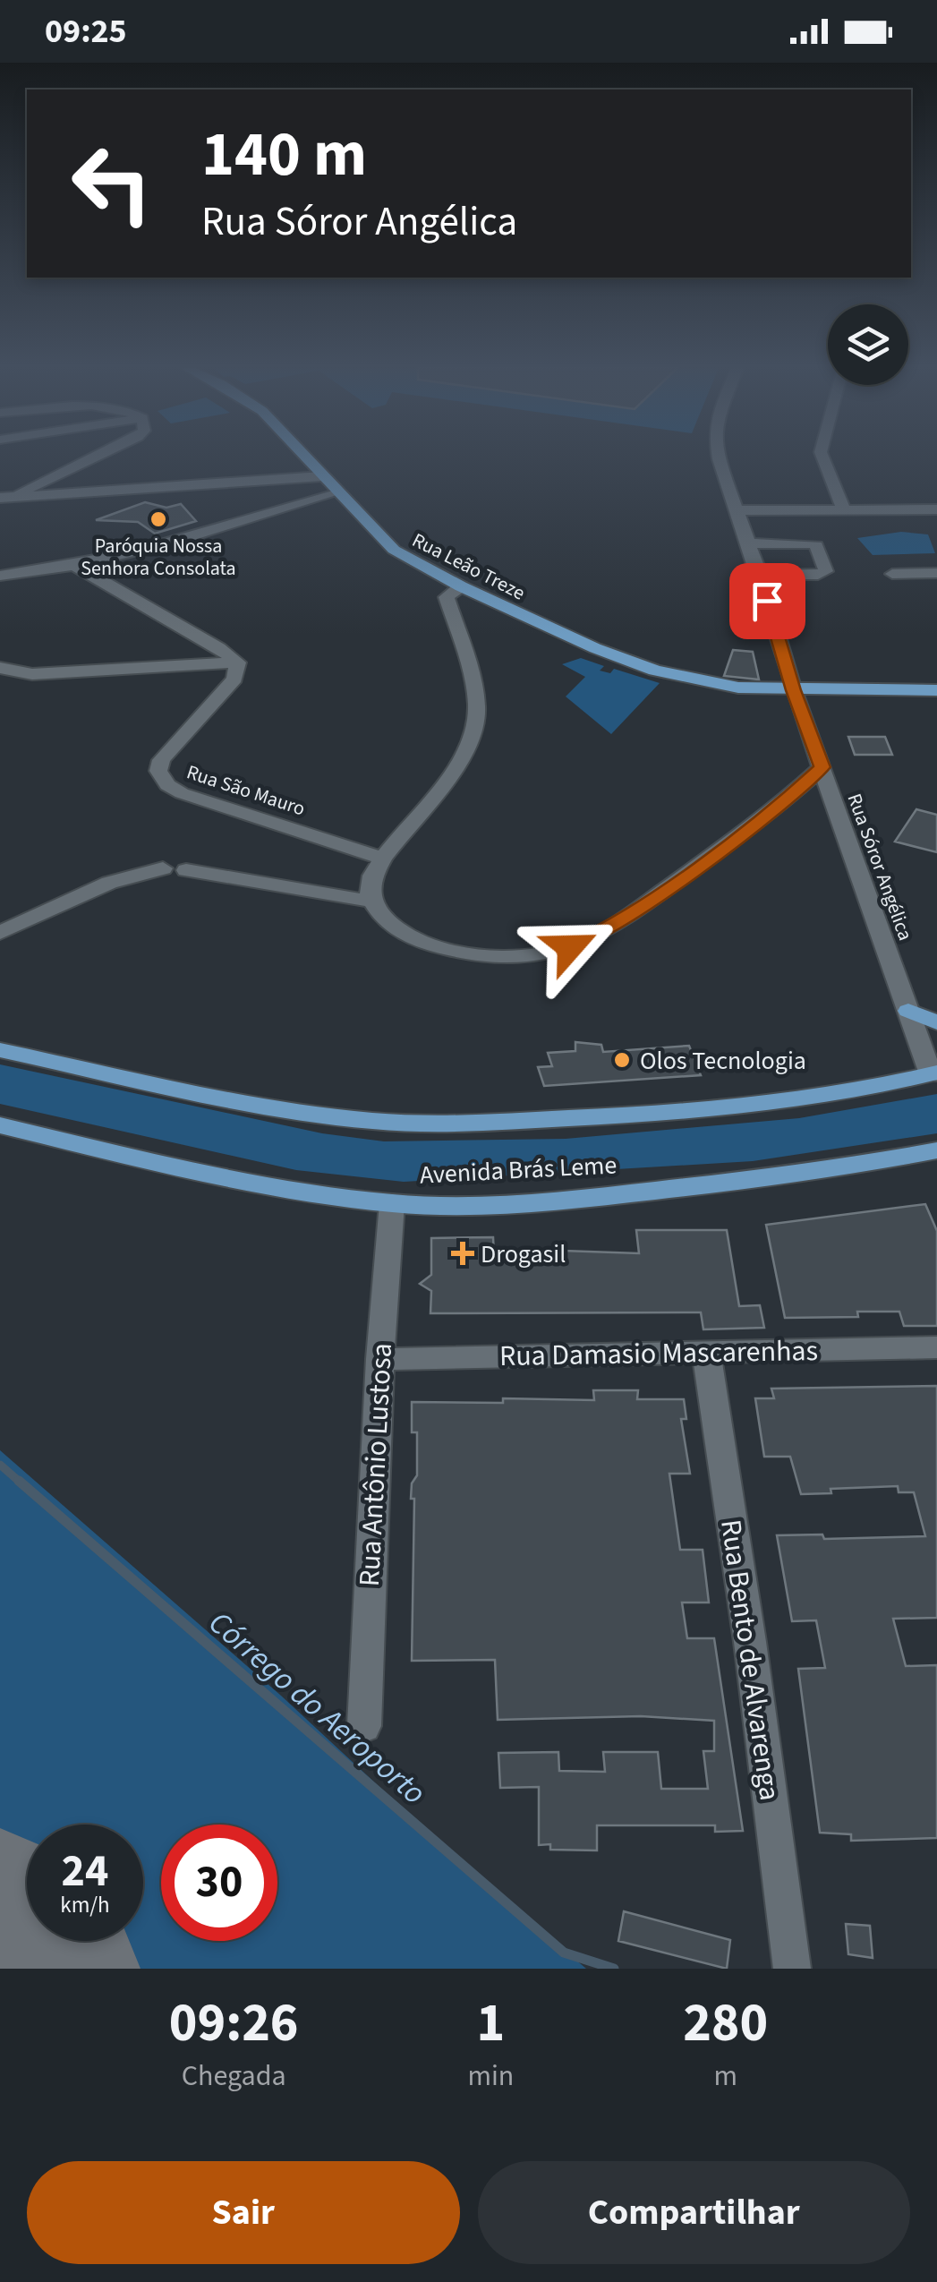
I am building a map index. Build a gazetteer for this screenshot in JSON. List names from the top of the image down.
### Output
{
  "streets": {
    "main road": ["Rua Leão Treze", "Avenida Brás Leme"],
    "street": [
      "Rua São Mauro",
      "Rua Sóror Angélica",
      "Rua Damasio Mascarenhas",
      "Rua Antônio Lustosa",
      "Rua Bento de Alvarenga"
    ]
  },
  "crossings": [
    ["Rua Leão Treze", "Rua Sóror Angélica"],
    ["Rua Sóror Angélica", "Avenida Brás Leme"],
    ["Avenida Brás Leme", "Rua Antônio Lustosa"],
    ["Rua Damasio Mascarenhas", "Rua Antônio Lustosa"],
    ["Rua Damasio Mascarenhas", "Rua Bento de Alvarenga"]
  ],
  "water": ["Córrego do Aeroporto"],
  "places": {
    "other": ["Paróquia Nossa Senhora Consolata", "Olos Tecnologia"],
    "health": ["Drogasil"]
  },
  "page": {
    "status": "09:25",
    "turn": ["140 m", "Rua Sóror Angélica"],
    "speed": "24 km/h",
    "limit": "30",
    "eta": [
      "09:26",
      "Chegada",
      "1",
      "min",
      "280",
      "m"
    ],
    "buttons": ["Sair", "Compartilhar"]
  }
}
